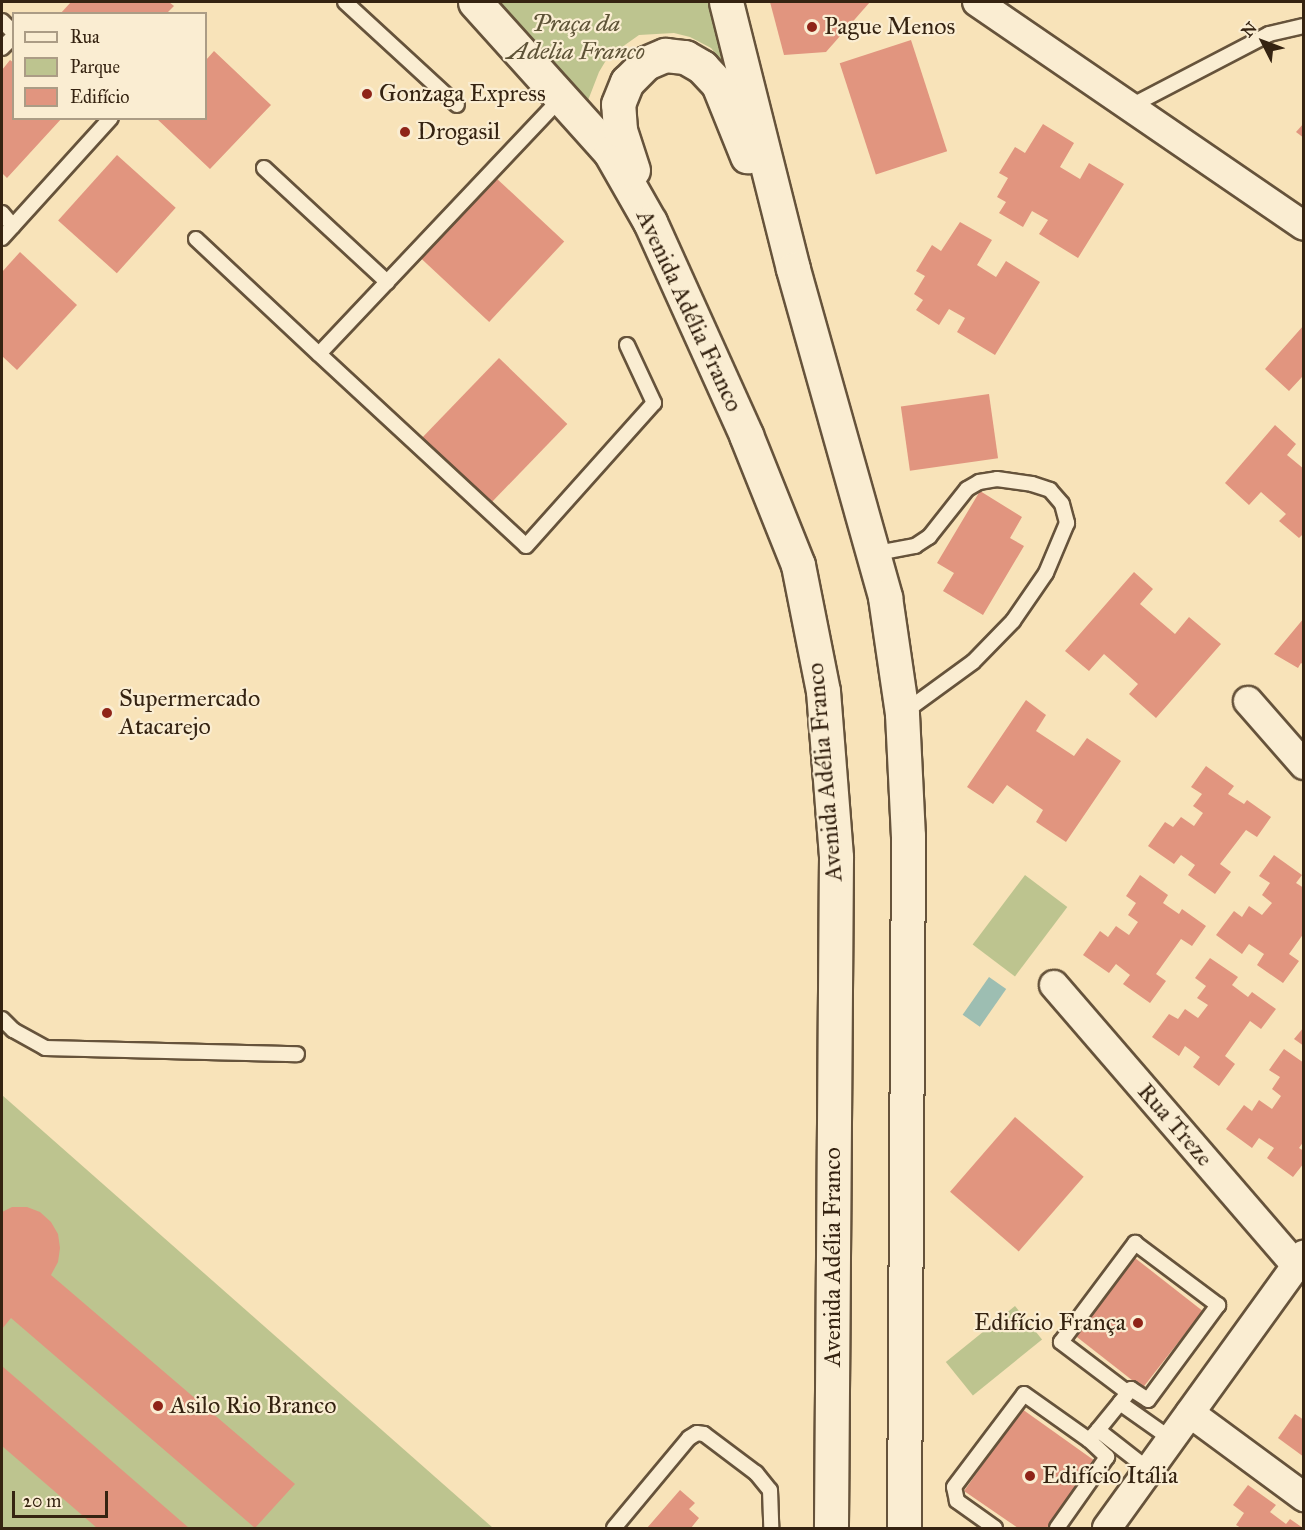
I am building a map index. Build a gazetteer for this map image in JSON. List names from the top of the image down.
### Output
{
  "streets": {
    "main road": ["Avenida Adélia Franco"],
    "street": ["Rua Treze"]
  },
  "parks": ["Praça da Adelia Franco"],
  "places": [
    "Pague Menos",
    "Gonzaga Express",
    "Drogasil",
    "Supermercado Atacarejo",
    "Edifício França",
    "Asilo Rio Branco",
    "Edifício Itália"
  ],
  "legend": ["Rua", "Parque", "Edifício"],
  "scale_bar": "20 m",
  "north": "top left"
}
